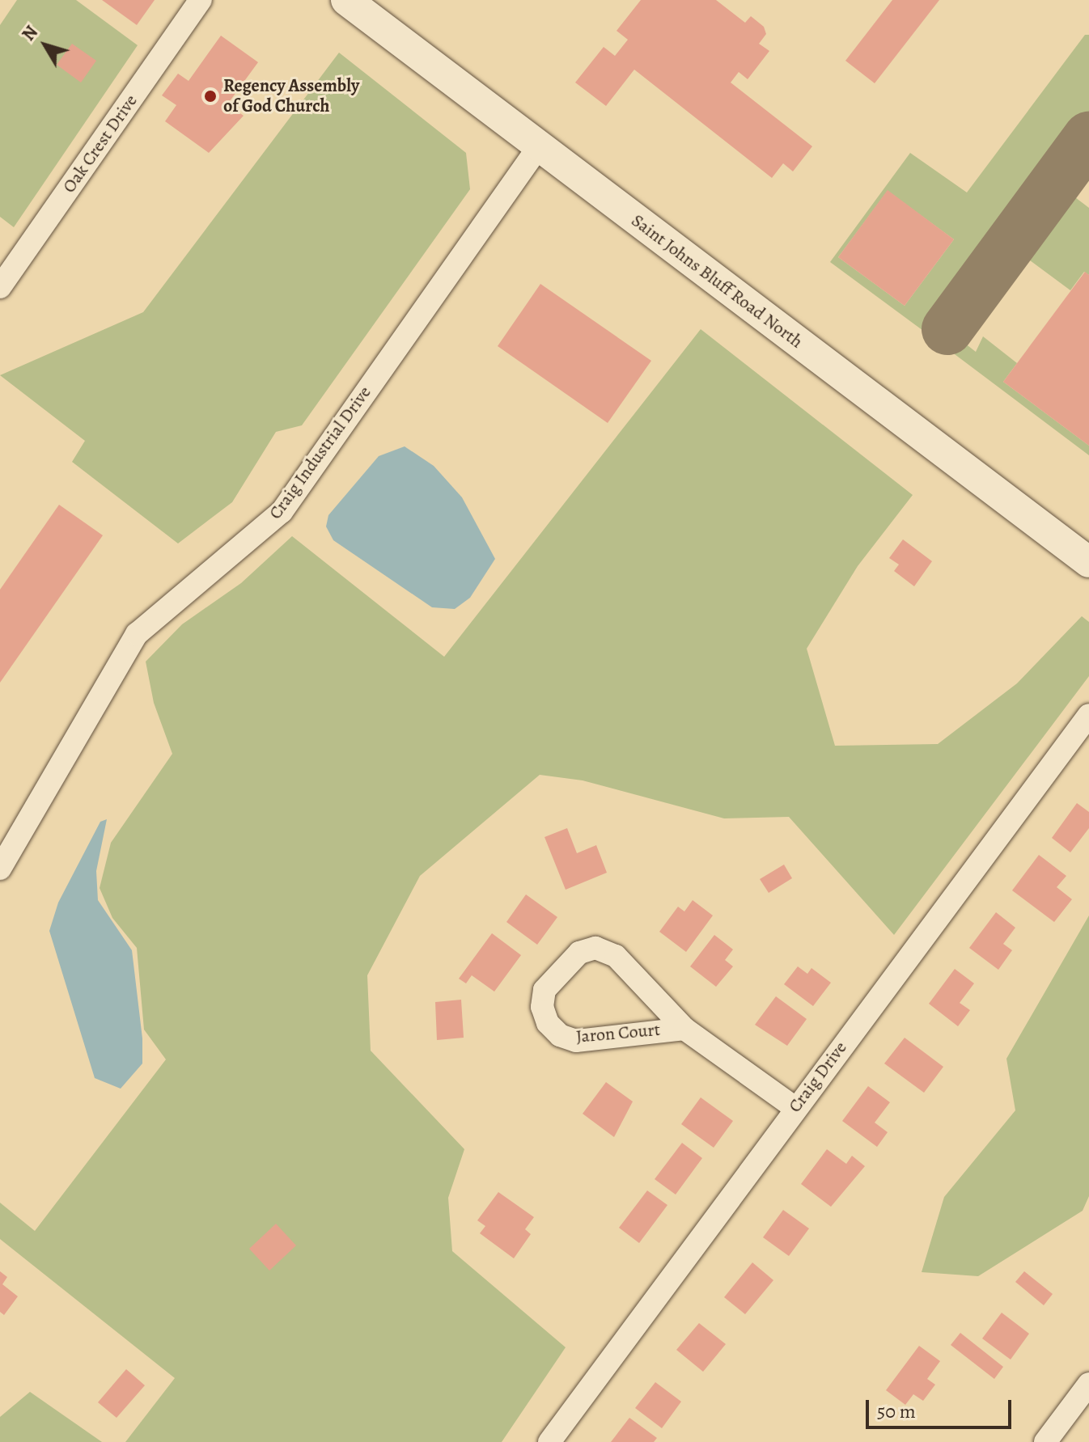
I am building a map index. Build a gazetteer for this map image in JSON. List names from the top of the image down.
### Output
{
  "streets": {
    "main road": ["Saint Johns Bluff Road North"],
    "street": [
      "Oak Crest Drive",
      "Craig Industrial Drive",
      "Jaron Court",
      "Craig Drive"
    ]
  },
  "crossings": [
    ["Saint Johns Bluff Road North", "Craig Industrial Drive"],
    ["Jaron Court", "Craig Drive"]
  ],
  "places": ["Regency Assembly of God Church"],
  "scale_bar": "50 m",
  "north": "top left"
}
